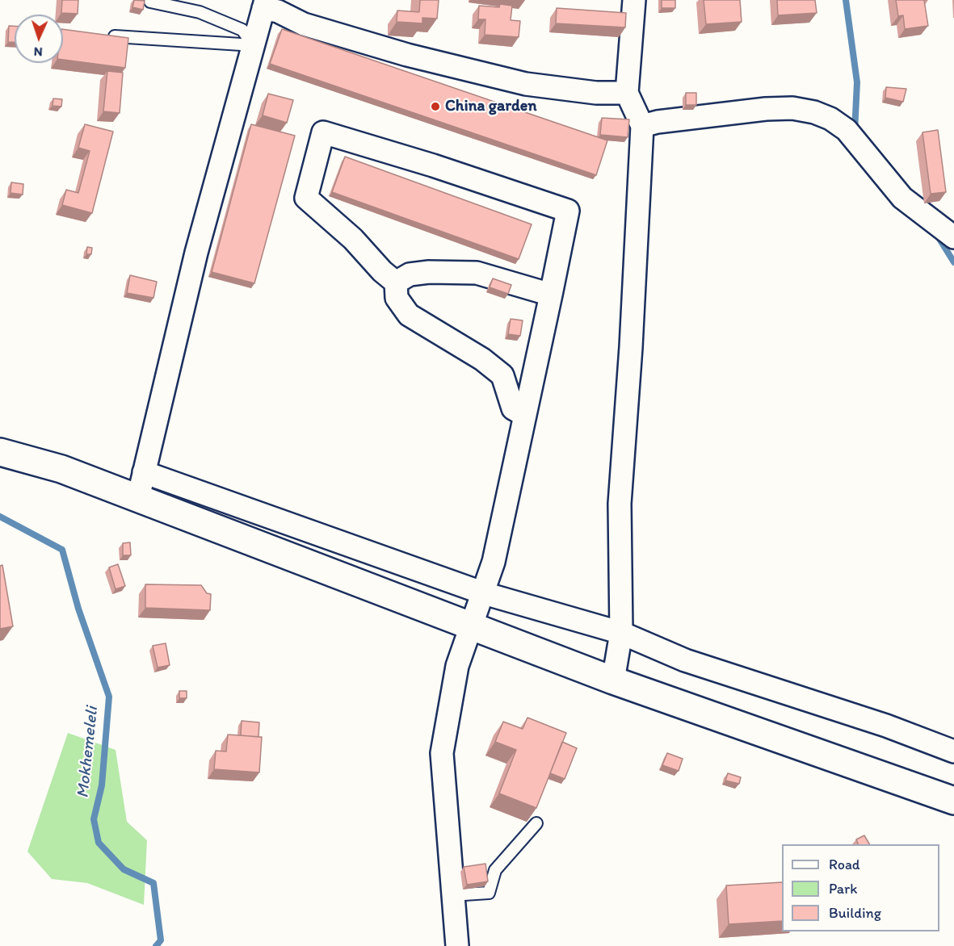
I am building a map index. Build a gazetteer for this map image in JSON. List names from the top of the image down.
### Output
{
  "water": ["Mokhemeleli"],
  "places": ["China garden"],
  "legend": ["Road", "Park", "Building"],
  "north": "bottom"
}
